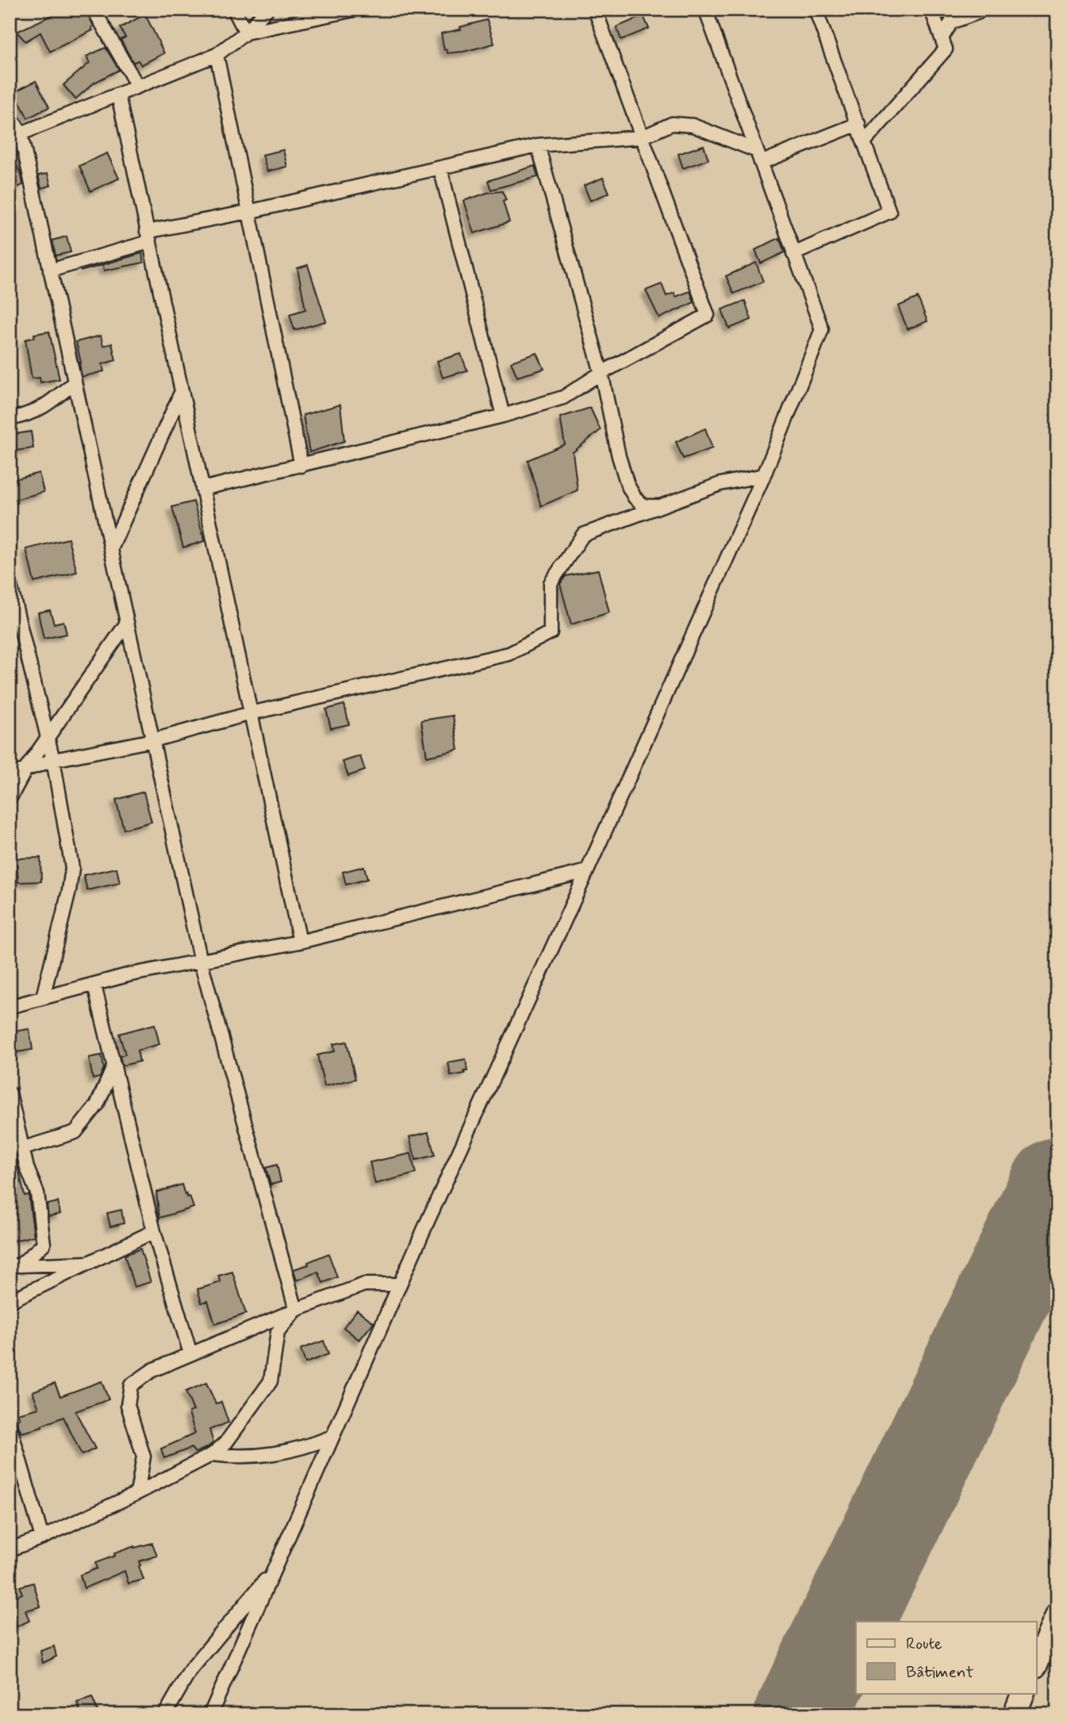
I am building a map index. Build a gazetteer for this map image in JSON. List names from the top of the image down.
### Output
{
  "legend": ["Route", "Bâtiment"]
}
